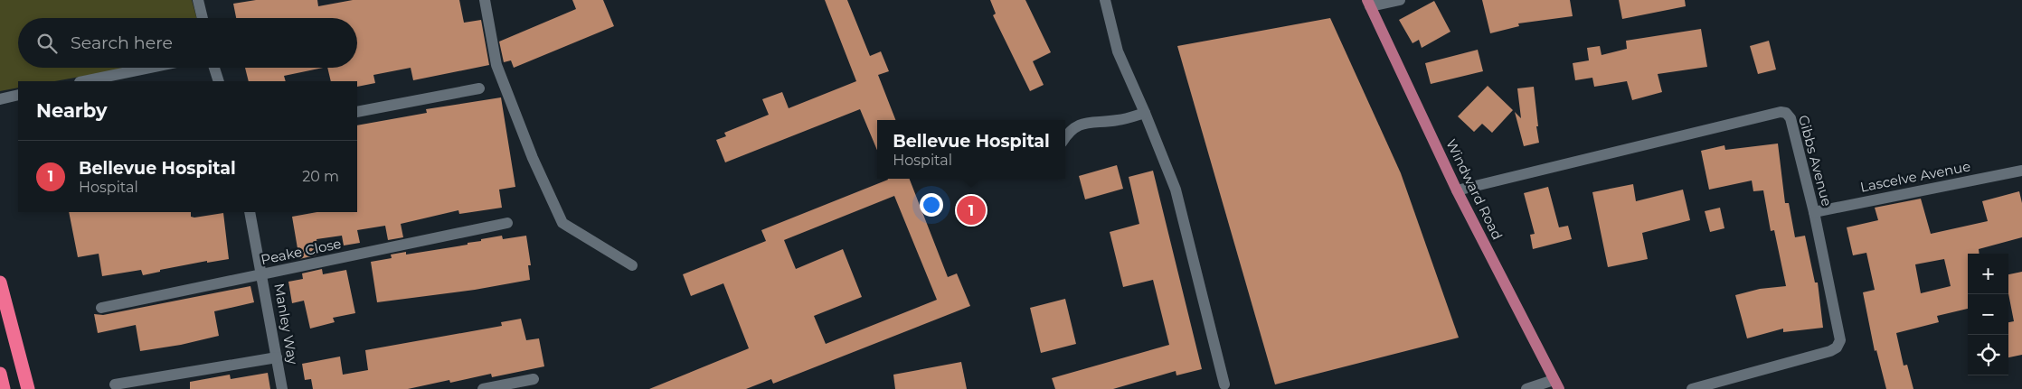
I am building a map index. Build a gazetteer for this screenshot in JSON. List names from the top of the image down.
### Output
{
  "streets": {
    "main road": ["Windward Road"],
    "street": [
      "Gibbs Avenue",
      "Lascelve Avenue",
      "Peake Close",
      "Manley Way"
    ]
  },
  "crossings": [
    ["Gibbs Avenue", "Lascelve Avenue"],
    ["Gibbs Avenue", "Windward Road"],
    ["Peake Close", "Manley Way"]
  ],
  "page": {
    "search": "Search here",
    "heading": "Nearby",
    "popup": ["Bellevue Hospital", "Hospital"],
    "list": [
      {
        "mark": "1",
        "name": "Bellevue Hospital",
        "note": "Hospital",
        "value": "20 m"
      }
    ],
    "pins": "1",
    "map_buttons": ["+", "−"]
  }
}
